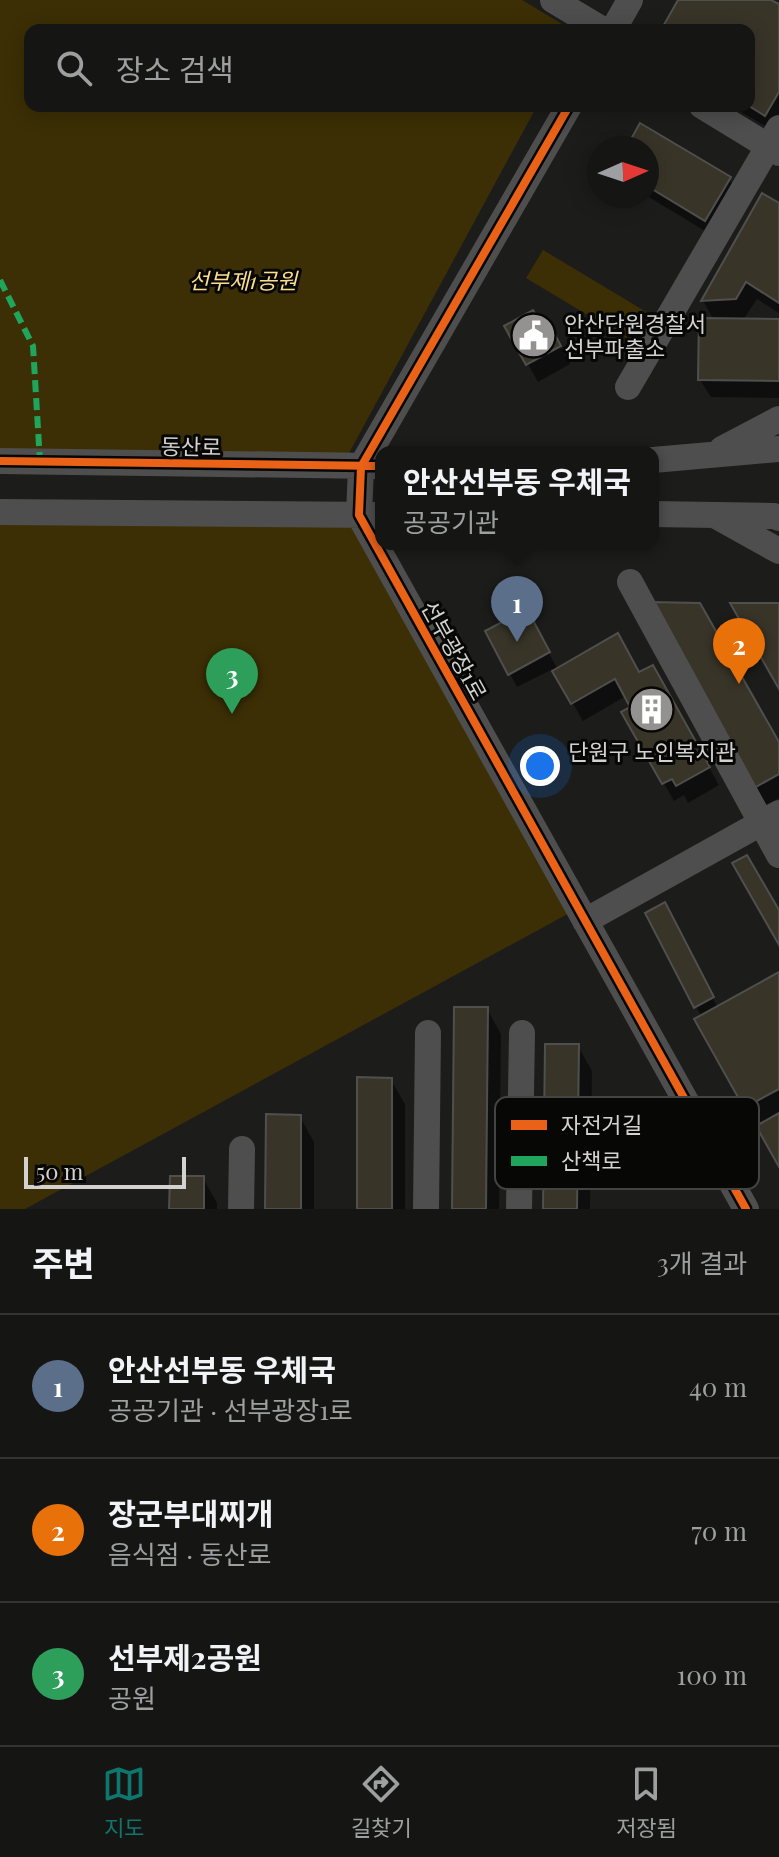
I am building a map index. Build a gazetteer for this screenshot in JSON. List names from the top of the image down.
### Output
{
  "streets": {
    "street": ["동산로", "선부광장1로"]
  },
  "parks": ["선부제1공원"],
  "places": {
    "public building": ["안산단원경찰서 선부파출소"],
    "building": ["단원구 노인복지관"]
  },
  "legend": ["자전거길", "산책로"],
  "scale_bar": "50 m",
  "north": "right",
  "page": {
    "search": "장소 검색",
    "popup": ["안산선부동 우체국", "공공기관"],
    "pins": ["1", "2", "3"],
    "scale": "50 m",
    "heading": ["주변", "3개 결과"],
    "list": [
      {
        "mark": "1",
        "name": "안산선부동 우체국",
        "note": "공공기관 · 선부광장1로",
        "value": "40 m"
      },
      {
        "mark": "2",
        "name": "장군부대찌개",
        "note": "음식점 · 동산로",
        "value": "70 m"
      },
      {
        "mark": "3",
        "name": "선부제2공원",
        "note": "공원",
        "value": "100 m"
      }
    ],
    "nav": ["지도", "길찾기", "저장됨"]
  }
}
